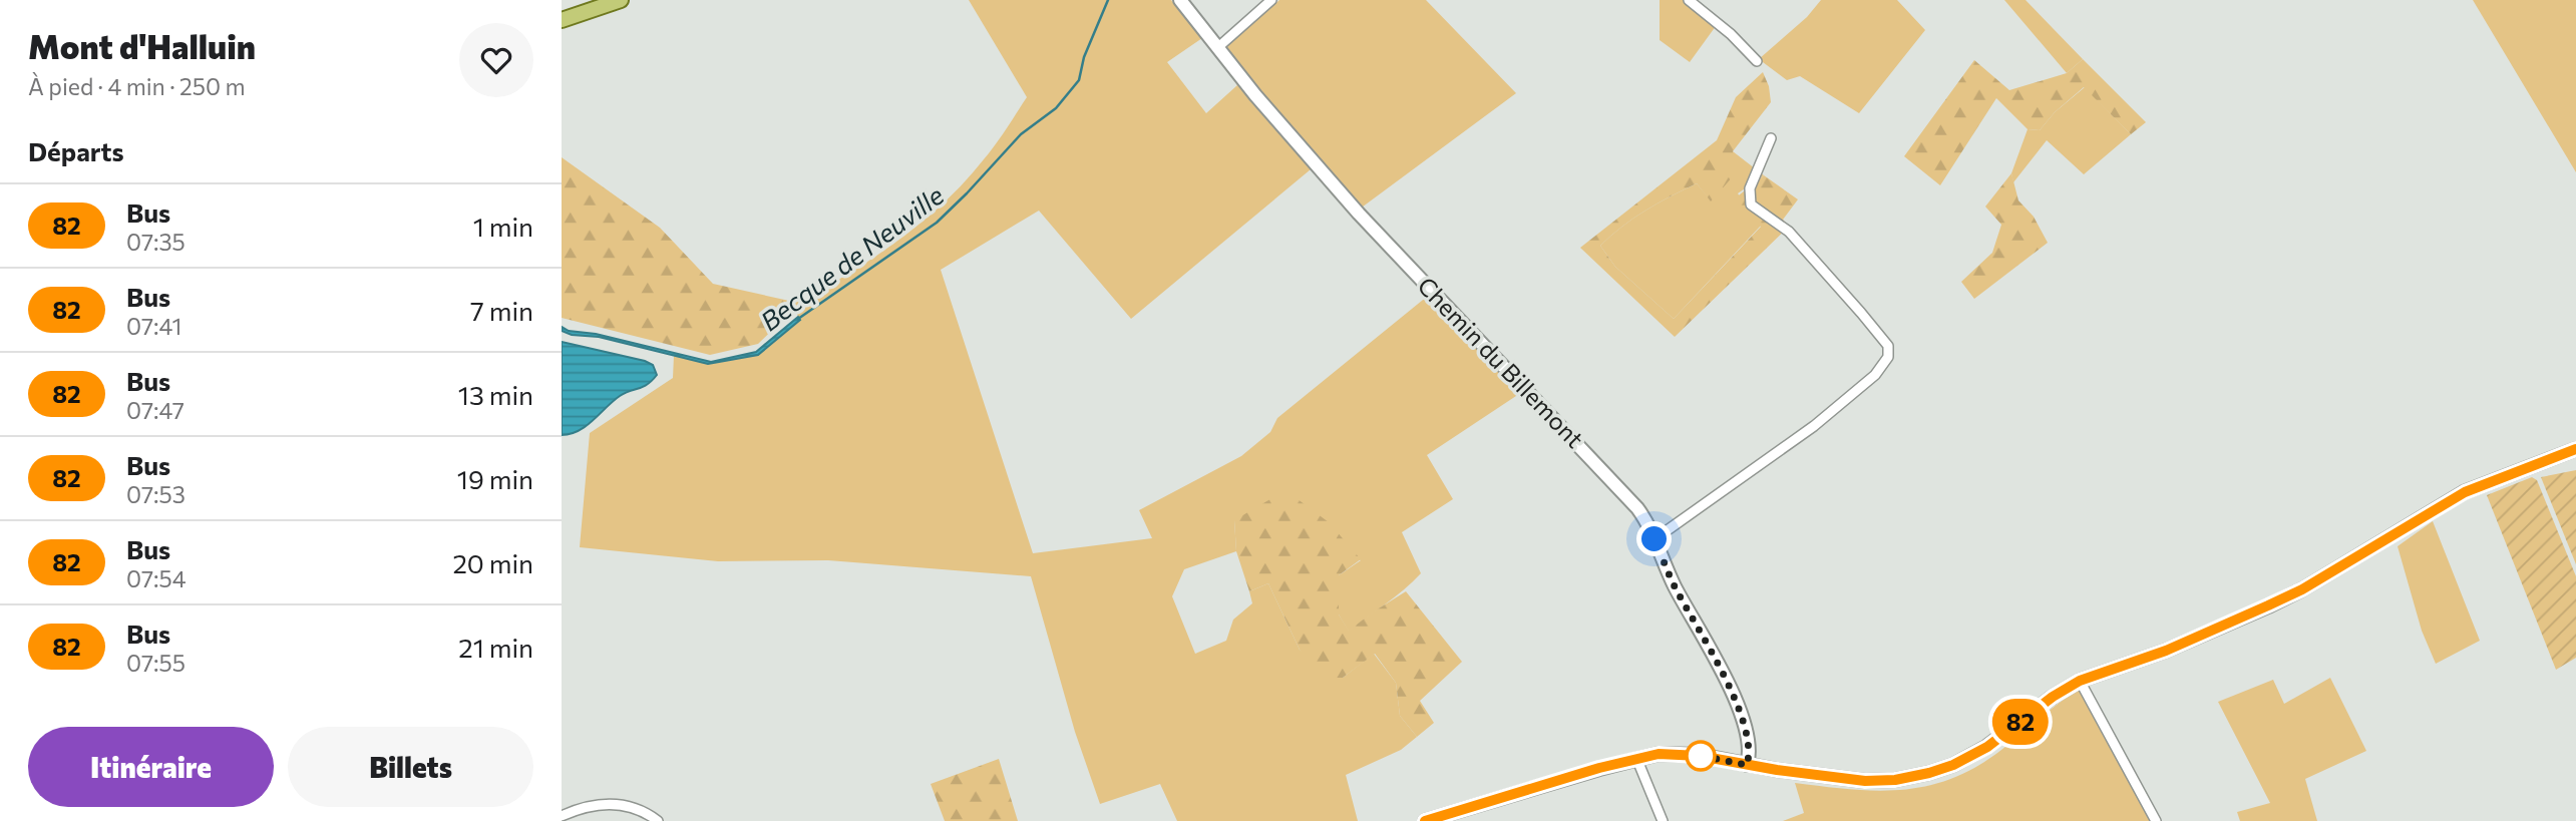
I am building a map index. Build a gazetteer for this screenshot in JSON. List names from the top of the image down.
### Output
{
  "streets": {
    "main road": ["Chemin du Billemont"]
  },
  "water": ["Becque de Neuville"],
  "lines": ["bus line 82"],
  "page": {
    "heading": [
      ["Mont d'Halluin", "À pied · 4 min · 250 m"],
      "Départs"
    ],
    "on_map": "82",
    "list": [
      {
        "mark": "82",
        "name": "Bus",
        "note": "07:35",
        "value": "1 min"
      },
      {
        "mark": "82",
        "name": "Bus",
        "note": "07:41",
        "value": "7 min"
      },
      {
        "mark": "82",
        "name": "Bus",
        "note": "07:47",
        "value": "13 min"
      },
      {
        "mark": "82",
        "name": "Bus",
        "note": "07:53",
        "value": "19 min"
      },
      {
        "mark": "82",
        "name": "Bus",
        "note": "07:54",
        "value": "20 min"
      },
      {
        "mark": "82",
        "name": "Bus",
        "note": "07:55",
        "value": "21 min"
      }
    ],
    "buttons": ["Itinéraire", "Billets"]
  }
}
